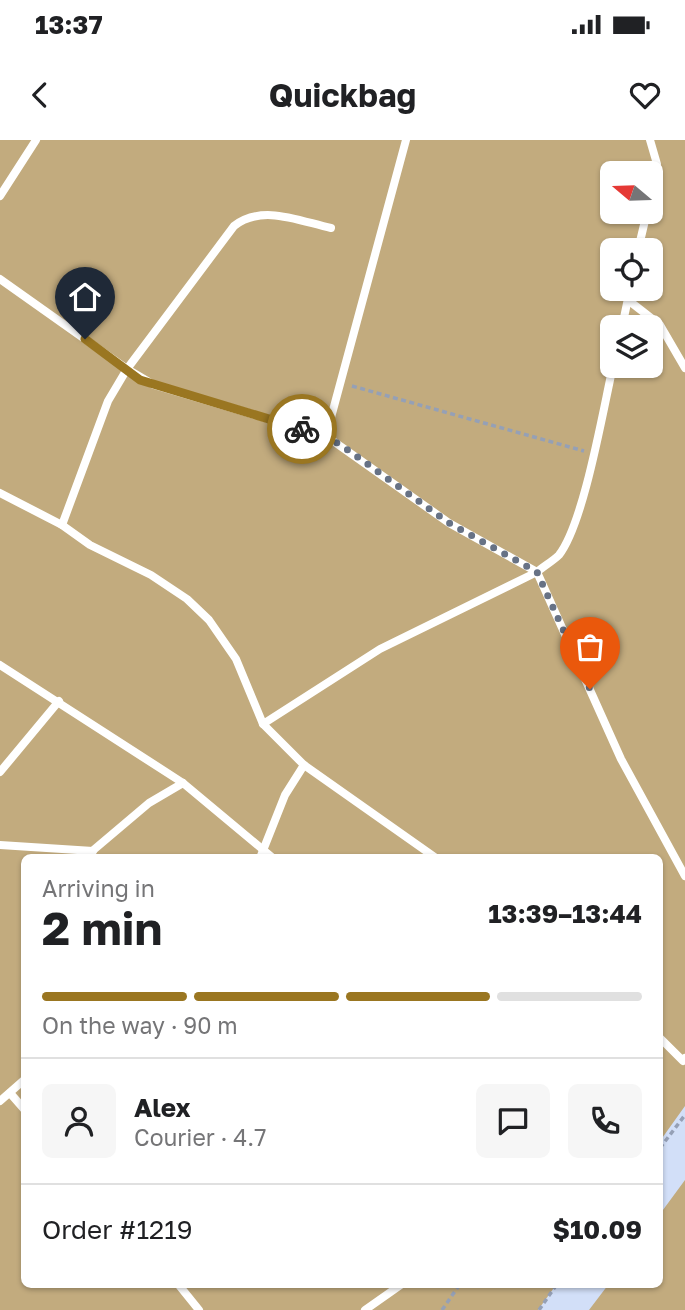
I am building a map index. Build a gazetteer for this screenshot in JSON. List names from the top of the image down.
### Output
{
  "north": "left",
  "page": {
    "status": "13:37",
    "header": "Quickbag",
    "heading": ["2 min", "Arriving in", "13:39–13:44"],
    "panel": [
      "Alex",
      "Courier · 4.7",
      "Order #1219",
      "$10.09"
    ],
    "bar": "On the way · 90 m"
  }
}
